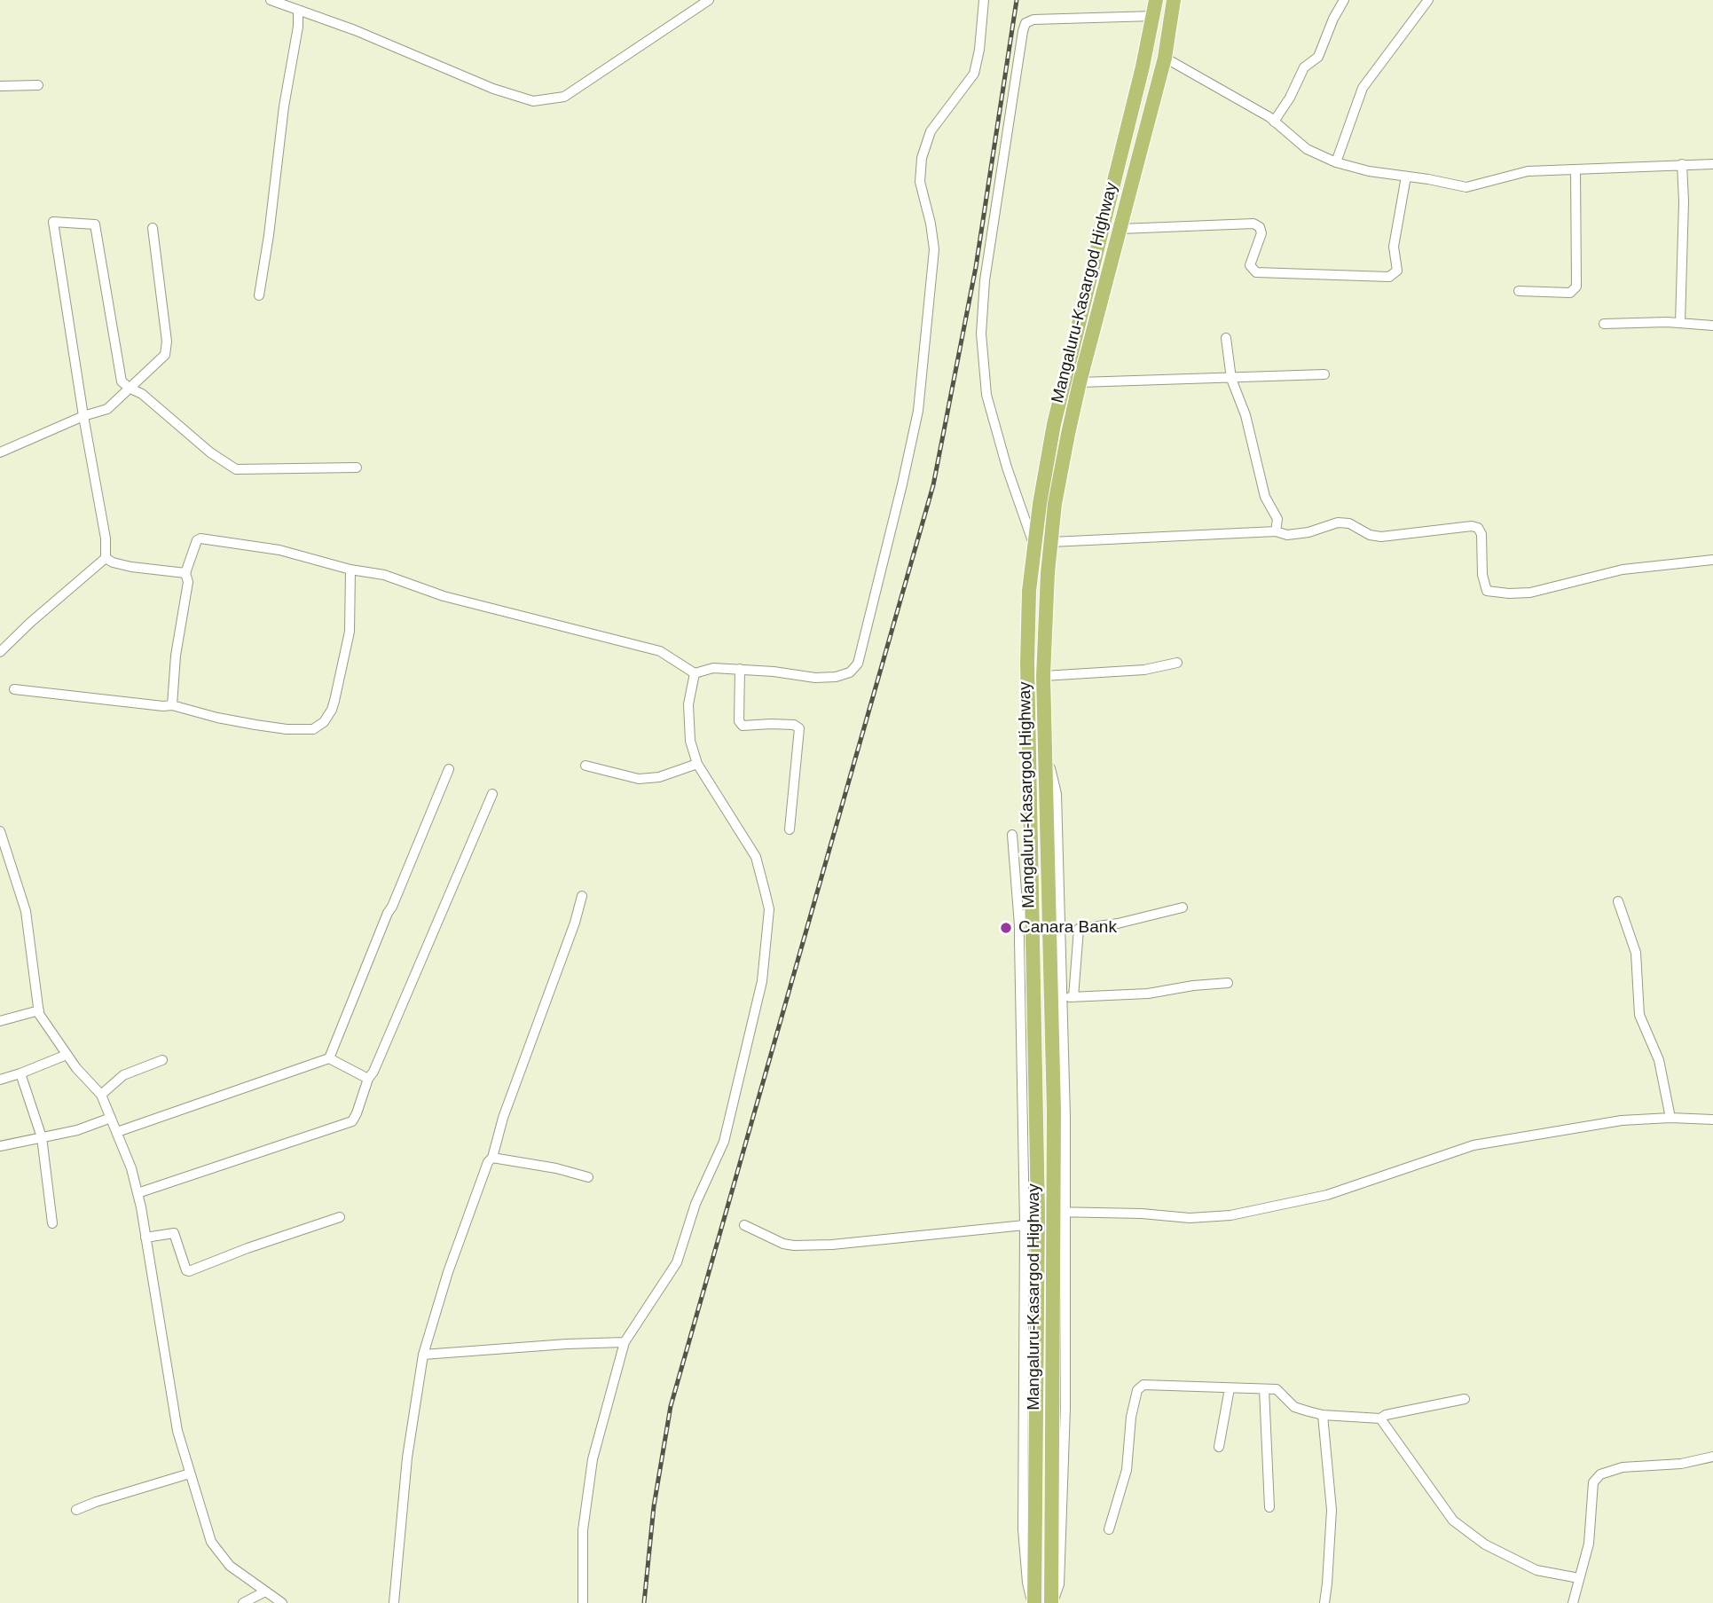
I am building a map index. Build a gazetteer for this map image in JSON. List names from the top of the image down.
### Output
{
  "streets": {
    "highway": ["Mangaluru-Kasargod Highway"]
  },
  "places": ["Canara Bank"]
}
